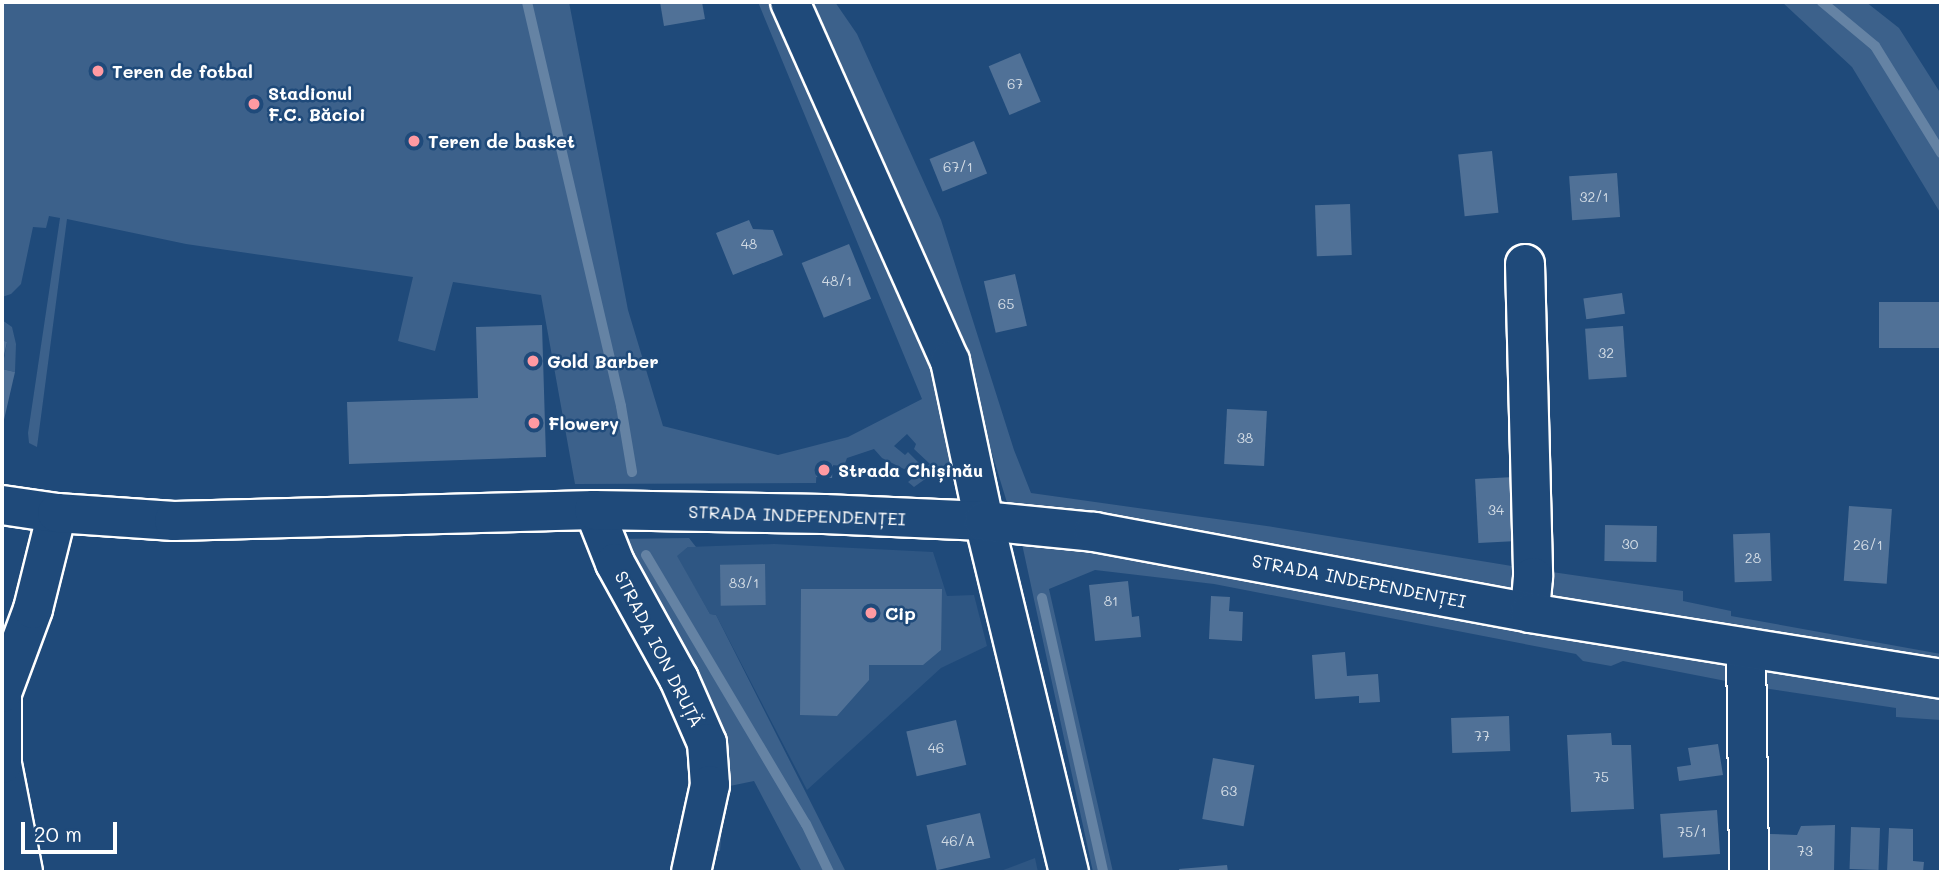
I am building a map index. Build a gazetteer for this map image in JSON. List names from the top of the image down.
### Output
{
  "streets": {
    "main road": ["STRADA INDEPENDENȚEI", "STRADA ION DRUȚĂ"]
  },
  "crossings": [
    ["STRADA INDEPENDENȚEI", "STRADA ION DRUȚĂ"]
  ],
  "places": [
    "Teren de fotbal",
    "Stadionul F.C. Băcioi",
    "Teren de basket",
    "Gold Barber",
    "Flowery",
    "Strada Chișinău",
    "Cip"
  ],
  "house_numbers": [
    "67",
    "67/1",
    "32/1",
    "48",
    "48/1",
    "65",
    "32",
    "38",
    "34",
    "30",
    "26/1",
    "28",
    "83/1",
    "81",
    "77",
    "46",
    "75",
    "63",
    "75/1",
    "46/A",
    "73"
  ],
  "scale_bar": "20 m"
}
